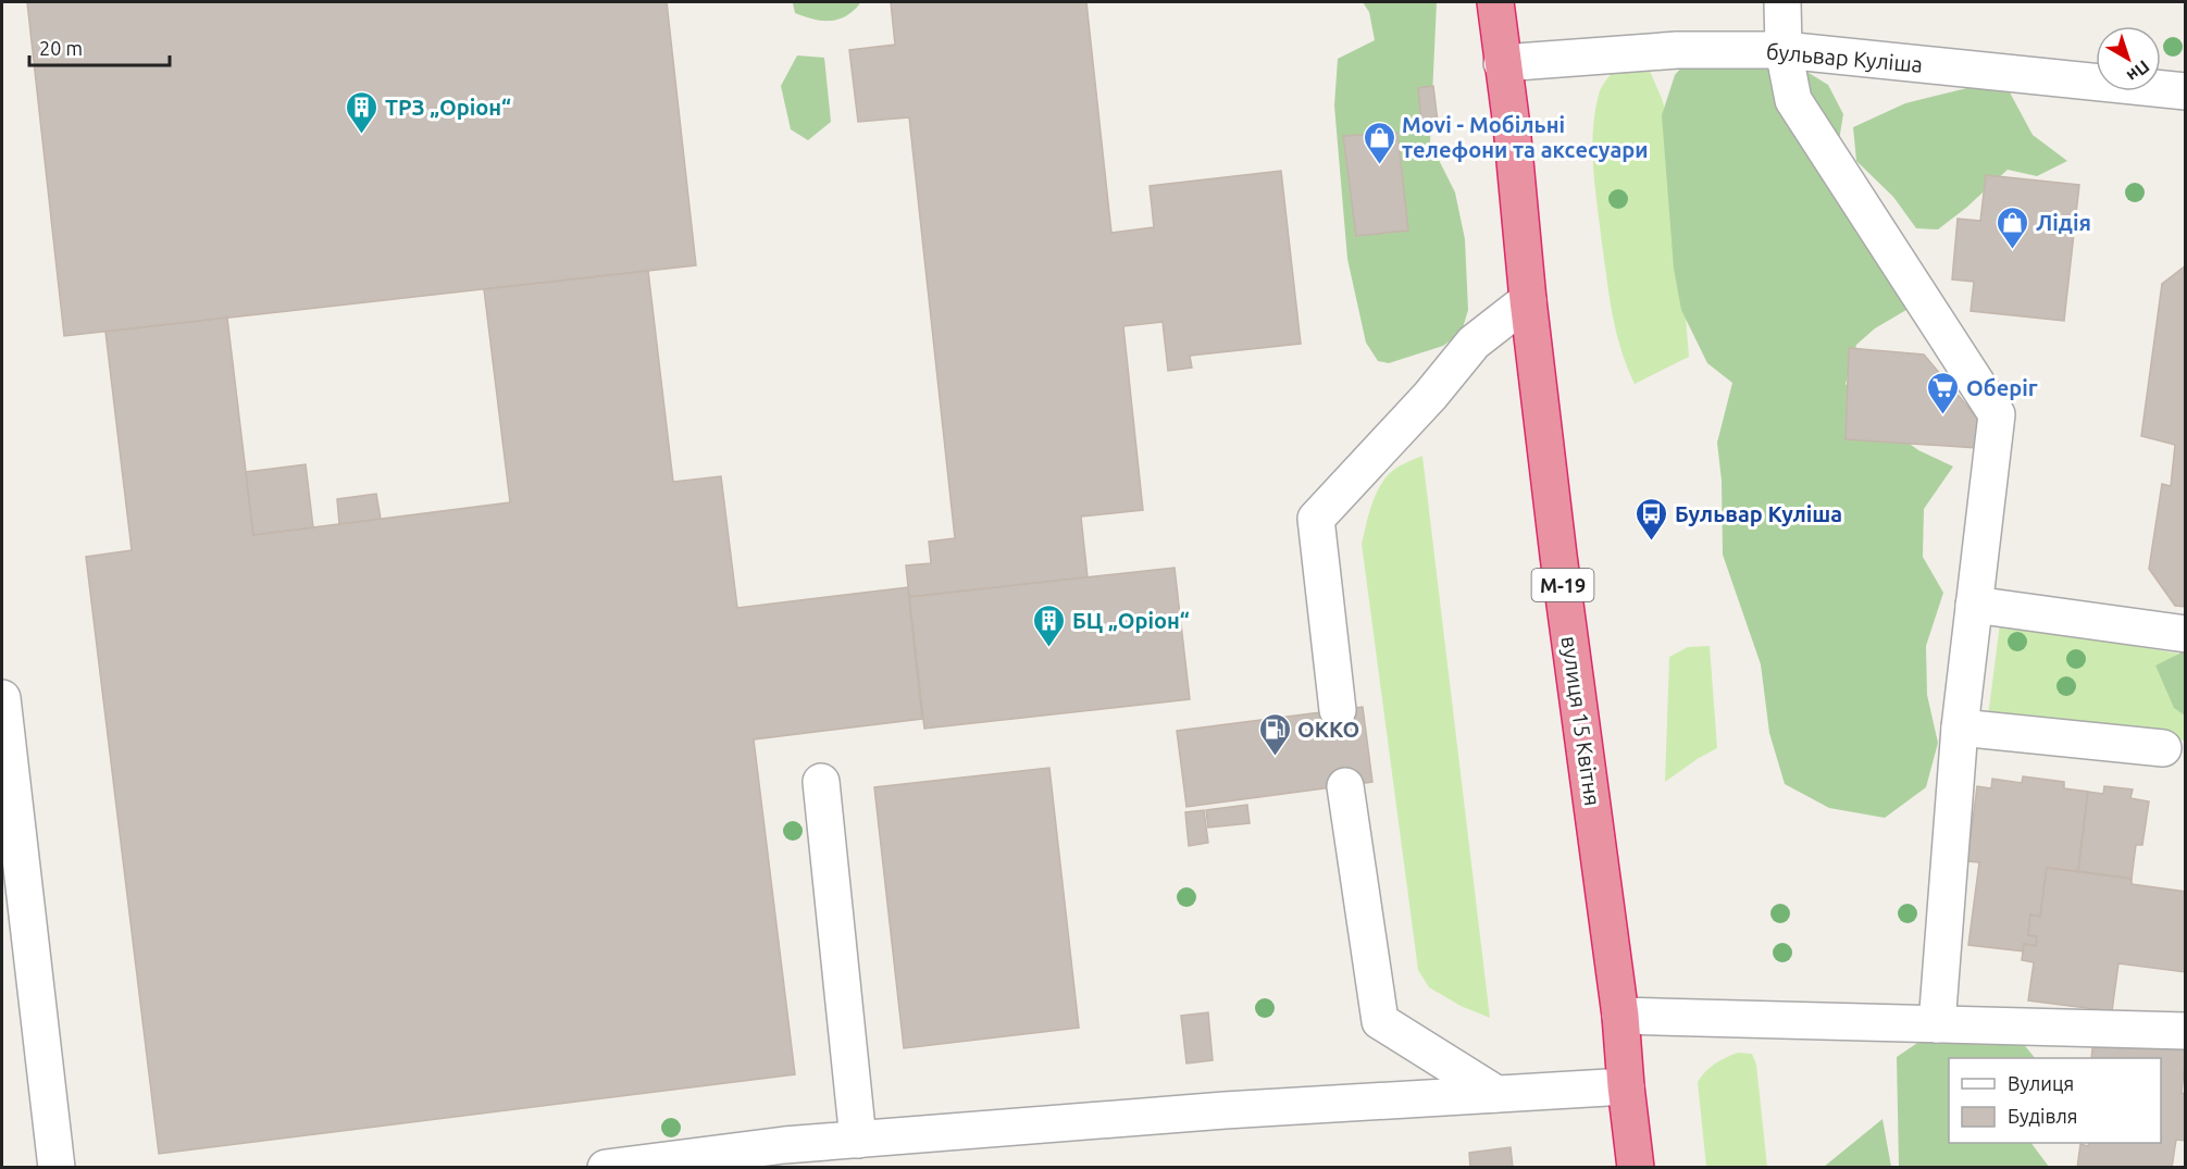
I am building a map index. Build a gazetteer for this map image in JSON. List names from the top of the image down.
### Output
{
  "streets": {
    "highway": ["М-19", "вулиця 15 Квітня"],
    "street": ["бульвар Куліша"]
  },
  "crossings": [
    ["бульвар Куліша", "вулиця 15 Квітня"]
  ],
  "places": {
    "building": ["ТРЗ „Оріон“", "БЦ „Оріон“"],
    "shop": ["Movi - Мобільні телефони та аксесуари", "Лідія"],
    "supermarket": ["Оберіг"],
    "bus stop": ["Бульвар Куліша"],
    "fuel station": ["ОККО"]
  },
  "legend": ["Вулиця", "Будівля"],
  "scale_bar": "20 m",
  "north": "bottom right"
}
